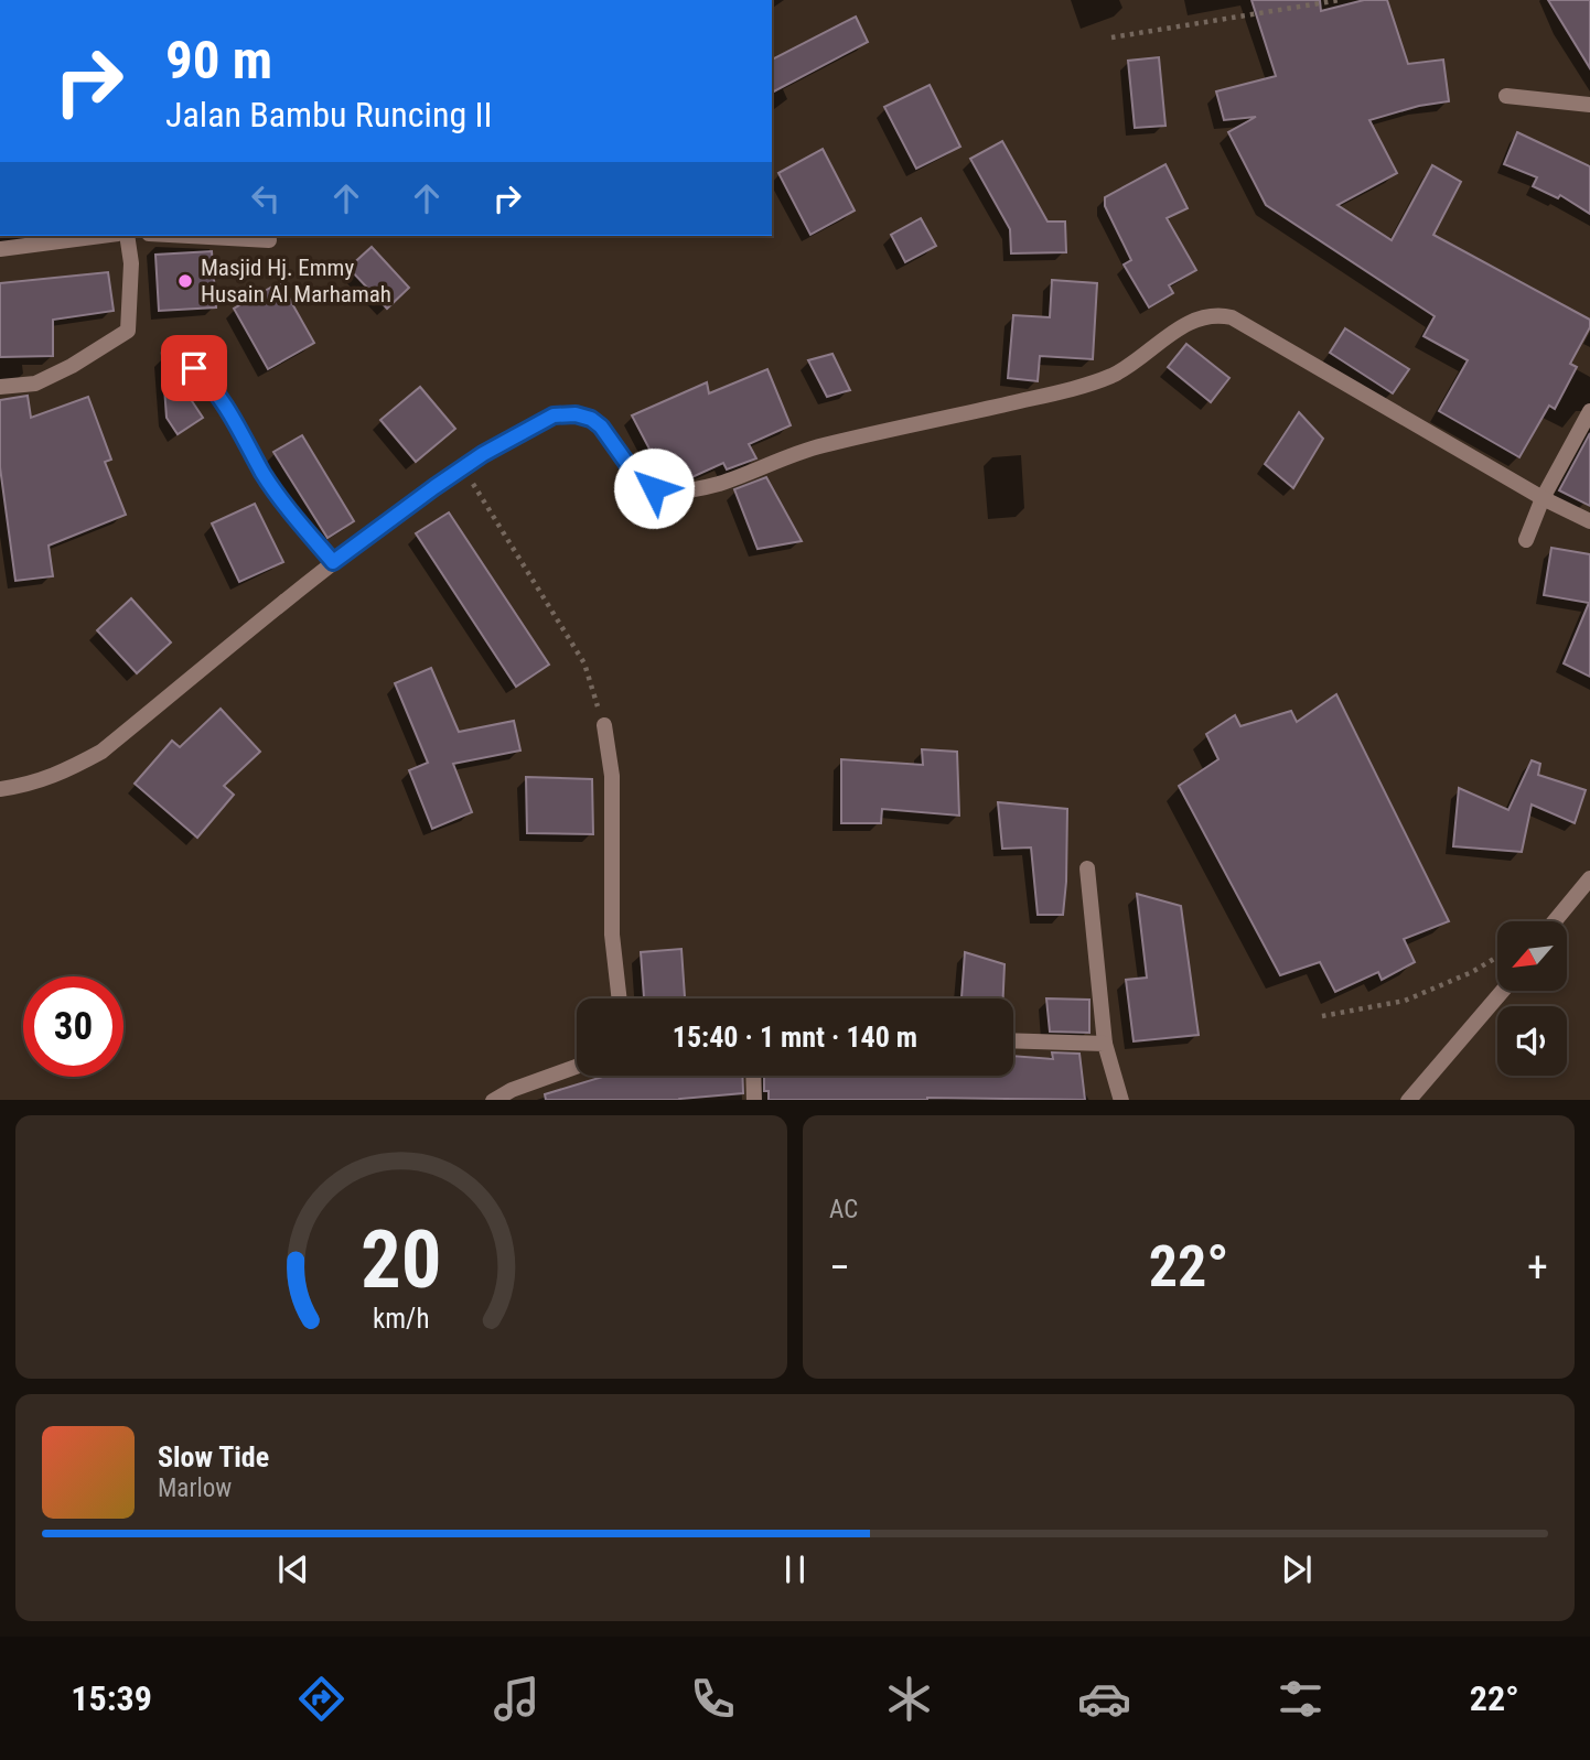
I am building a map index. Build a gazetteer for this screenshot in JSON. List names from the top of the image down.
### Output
{
  "places": ["Masjid Hj. Emmy Husain Al Marhamah"],
  "north": "bottom left",
  "page": {
    "turn": ["90 m", "Jalan Bambu Runcing II"],
    "limit": "30",
    "trip": "15:40 · 1 mnt · 140 m",
    "tile": "AC",
    "heat": ["−", "22°", "+"],
    "song": ["Slow Tide", "Marlow"],
    "tabs": ["15:39", "22°"],
    "gauge": ["20", "km/h"]
  }
}
